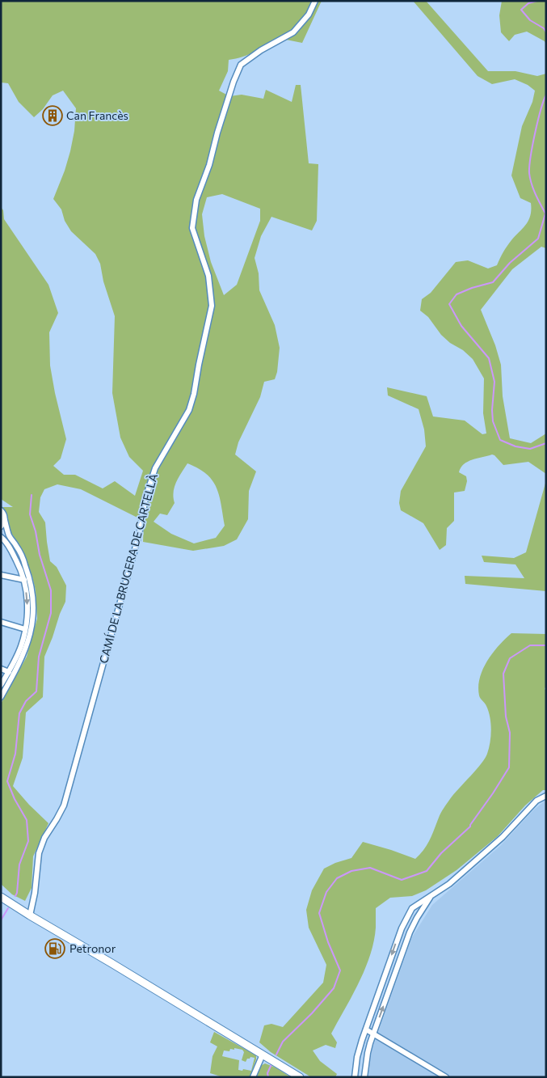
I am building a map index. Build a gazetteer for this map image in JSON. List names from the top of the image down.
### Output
{
  "streets": {
    "street": ["CAMÍ DE LA BRUGERA DE CARTELLÀ"]
  },
  "places": {
    "building": ["Can Francès"],
    "fuel station": ["Petronor"]
  }
}
